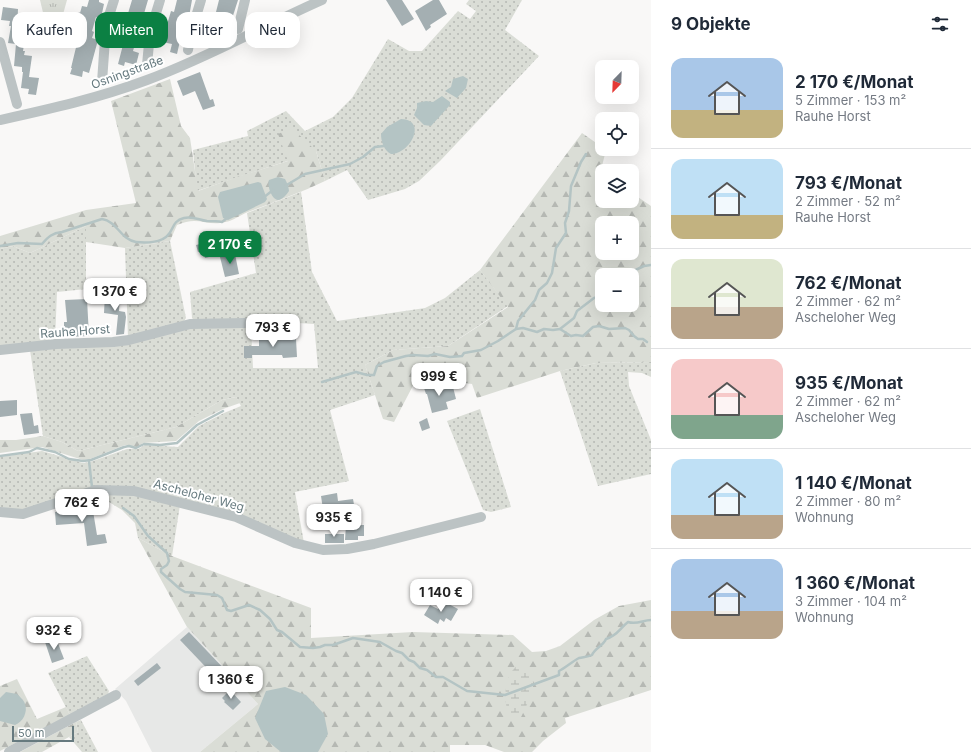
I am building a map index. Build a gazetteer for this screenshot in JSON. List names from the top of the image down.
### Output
{
  "streets": {
    "street": ["Osningstraße", "Rauhe Horst", "Ascheloher Weg"]
  },
  "scale_bar": "50 m",
  "north": "bottom left",
  "page": {
    "heading": "9 Objekte",
    "chip": [
      "Kaufen",
      "Mieten",
      "Filter",
      "Neu"
    ],
    "list": [
      {
        "name": "2 170 €/Monat",
        "note": "5 Zimmer · 153 m² · Rauhe Horst"
      },
      {
        "name": "793 €/Monat",
        "note": "2 Zimmer · 52 m² · Rauhe Horst"
      },
      {
        "name": "762 €/Monat",
        "note": "2 Zimmer · 62 m² · Ascheloher Weg"
      },
      {
        "name": "935 €/Monat",
        "note": "2 Zimmer · 62 m² · Ascheloher Weg"
      },
      {
        "name": "1 140 €/Monat",
        "note": "2 Zimmer · 80 m² · Wohnung"
      },
      {
        "name": "1 360 €/Monat",
        "note": "3 Zimmer · 104 m² · Wohnung"
      }
    ],
    "map_buttons": ["+", "−"],
    "price": [
      "2 170 €",
      "1 370 €",
      "793 €",
      "999 €",
      "762 €",
      "935 €",
      "1 140 €",
      "932 €",
      "1 360 €"
    ],
    "scale": "50 m"
  }
}
